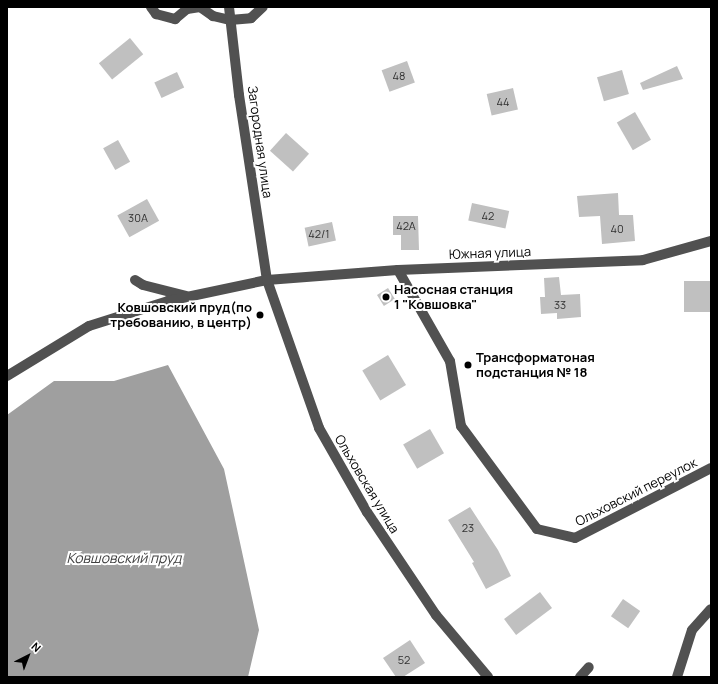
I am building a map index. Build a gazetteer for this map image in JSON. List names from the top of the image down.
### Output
{
  "streets": {
    "street": [
      "Загородная улица",
      "Южная улица",
      "Ольховская улица",
      "Ольховский переулок"
    ]
  },
  "crossings": [
    ["Загородная улица", "Южная улица"],
    ["Загородная улица", "Ольховская улица"],
    ["Южная улица", "Ольховская улица"],
    ["Южная улица", "Ольховский переулок"]
  ],
  "water": ["Ковшовский пруд"],
  "places": ["Насосная станция 1 \"Ковшовка\"", "Ковшовский пруд(по требованию, в центр)", "Трансформатоная подстанция № 18"],
  "house_numbers": [
    "48",
    "44",
    "42",
    "30А",
    "42А",
    "40",
    "42/1",
    "33",
    "23",
    "52"
  ],
  "north": "top right"
}
